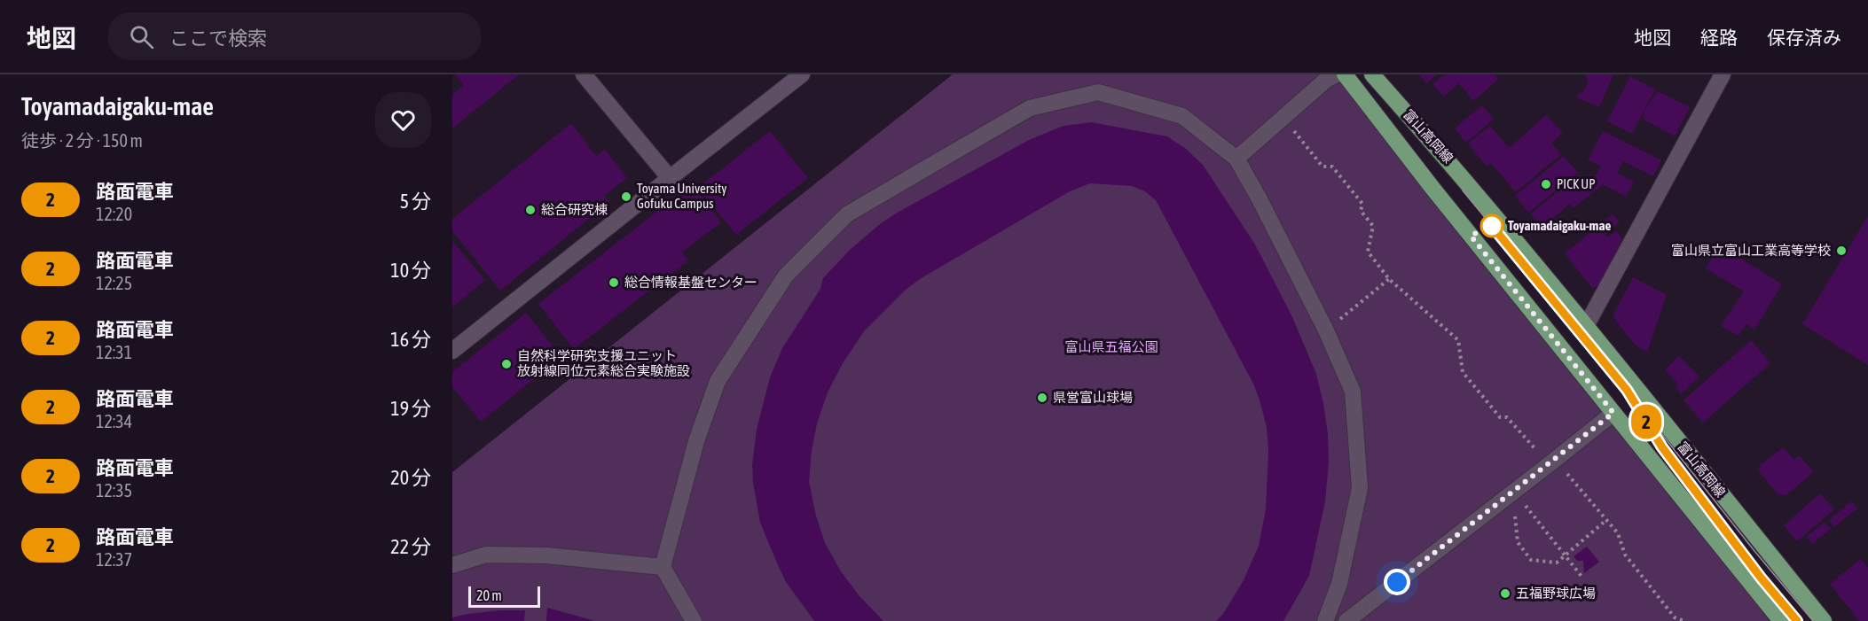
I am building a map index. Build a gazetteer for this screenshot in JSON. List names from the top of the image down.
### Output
{
  "streets": {
    "main road": ["富山高岡線"]
  },
  "parks": ["富山県五福公園"],
  "places": [
    "PICK UP",
    "Toyama University Gofuku Campus",
    "総合研究棟",
    "Toyamadaigaku-mae",
    "富山県立富山工業高等学校",
    "総合情報基盤センター",
    "自然科学研究支援ユニット 放射線同位元素総合実験施設",
    "県営富山球場",
    "五福野球広場"
  ],
  "lines": ["tram line 2"],
  "scale_bar": "20 m",
  "page": {
    "header": "地図",
    "search": "ここで検索",
    "nav": ["地図", "経路", "保存済み"],
    "heading": ["Toyamadaigaku-mae", "徒歩 · 2 分 · 150 m"],
    "on_map": "2",
    "list": [
      {
        "mark": "2",
        "name": "路面電車",
        "note": "12:20",
        "value": "5 分"
      },
      {
        "mark": "2",
        "name": "路面電車",
        "note": "12:25",
        "value": "10 分"
      },
      {
        "mark": "2",
        "name": "路面電車",
        "note": "12:31",
        "value": "16 分"
      },
      {
        "mark": "2",
        "name": "路面電車",
        "note": "12:34",
        "value": "19 分"
      },
      {
        "mark": "2",
        "name": "路面電車",
        "note": "12:35",
        "value": "20 分"
      },
      {
        "mark": "2",
        "name": "路面電車",
        "note": "12:37",
        "value": "22 分"
      }
    ],
    "scale": "20 m"
  }
}
